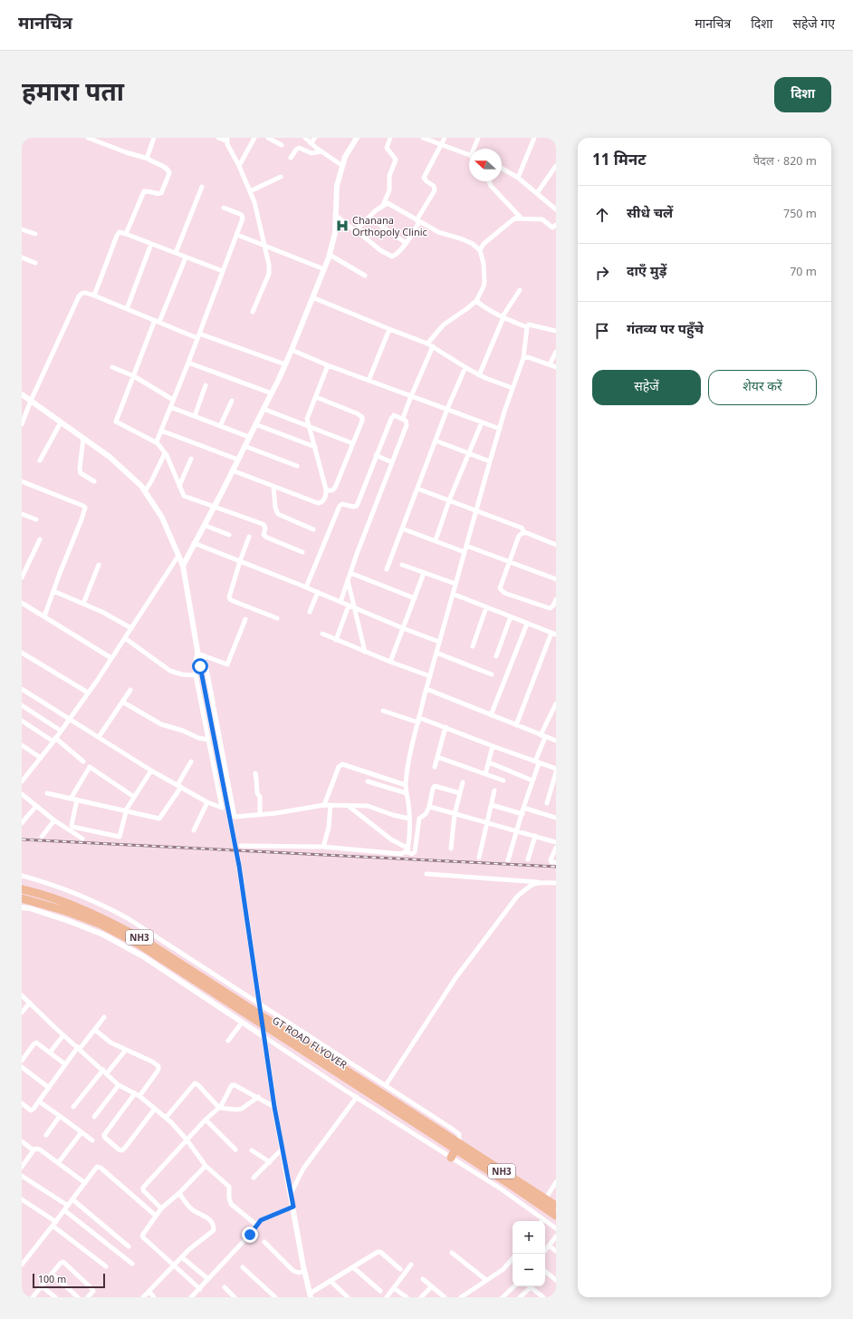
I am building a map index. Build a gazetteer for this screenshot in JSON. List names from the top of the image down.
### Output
{
  "streets": {
    "highway": ["NH3", "GT ROAD FLYOVER"]
  },
  "places": {
    "hospital": ["Chanana Orthopoly Clinic"]
  },
  "scale_bar": "100 m",
  "north": "left",
  "page": {
    "header": "मानचित्र",
    "nav": ["मानचित्र", "दिशा", "सहेजे गए"],
    "buttons": [
      "दिशा",
      ["सहेजें", "शेयर करें"]
    ],
    "title": "हमारा पता",
    "heading": ["11 मिनट", "पैदल · 820 m"],
    "list": [
      ["सीधे चलें", "750 m"],
      ["दाएँ मुड़ें", "70 m"],
      "गंतव्य पर पहुँचे"
    ],
    "map_buttons": ["+", "−"],
    "scale": "100 m"
  }
}
